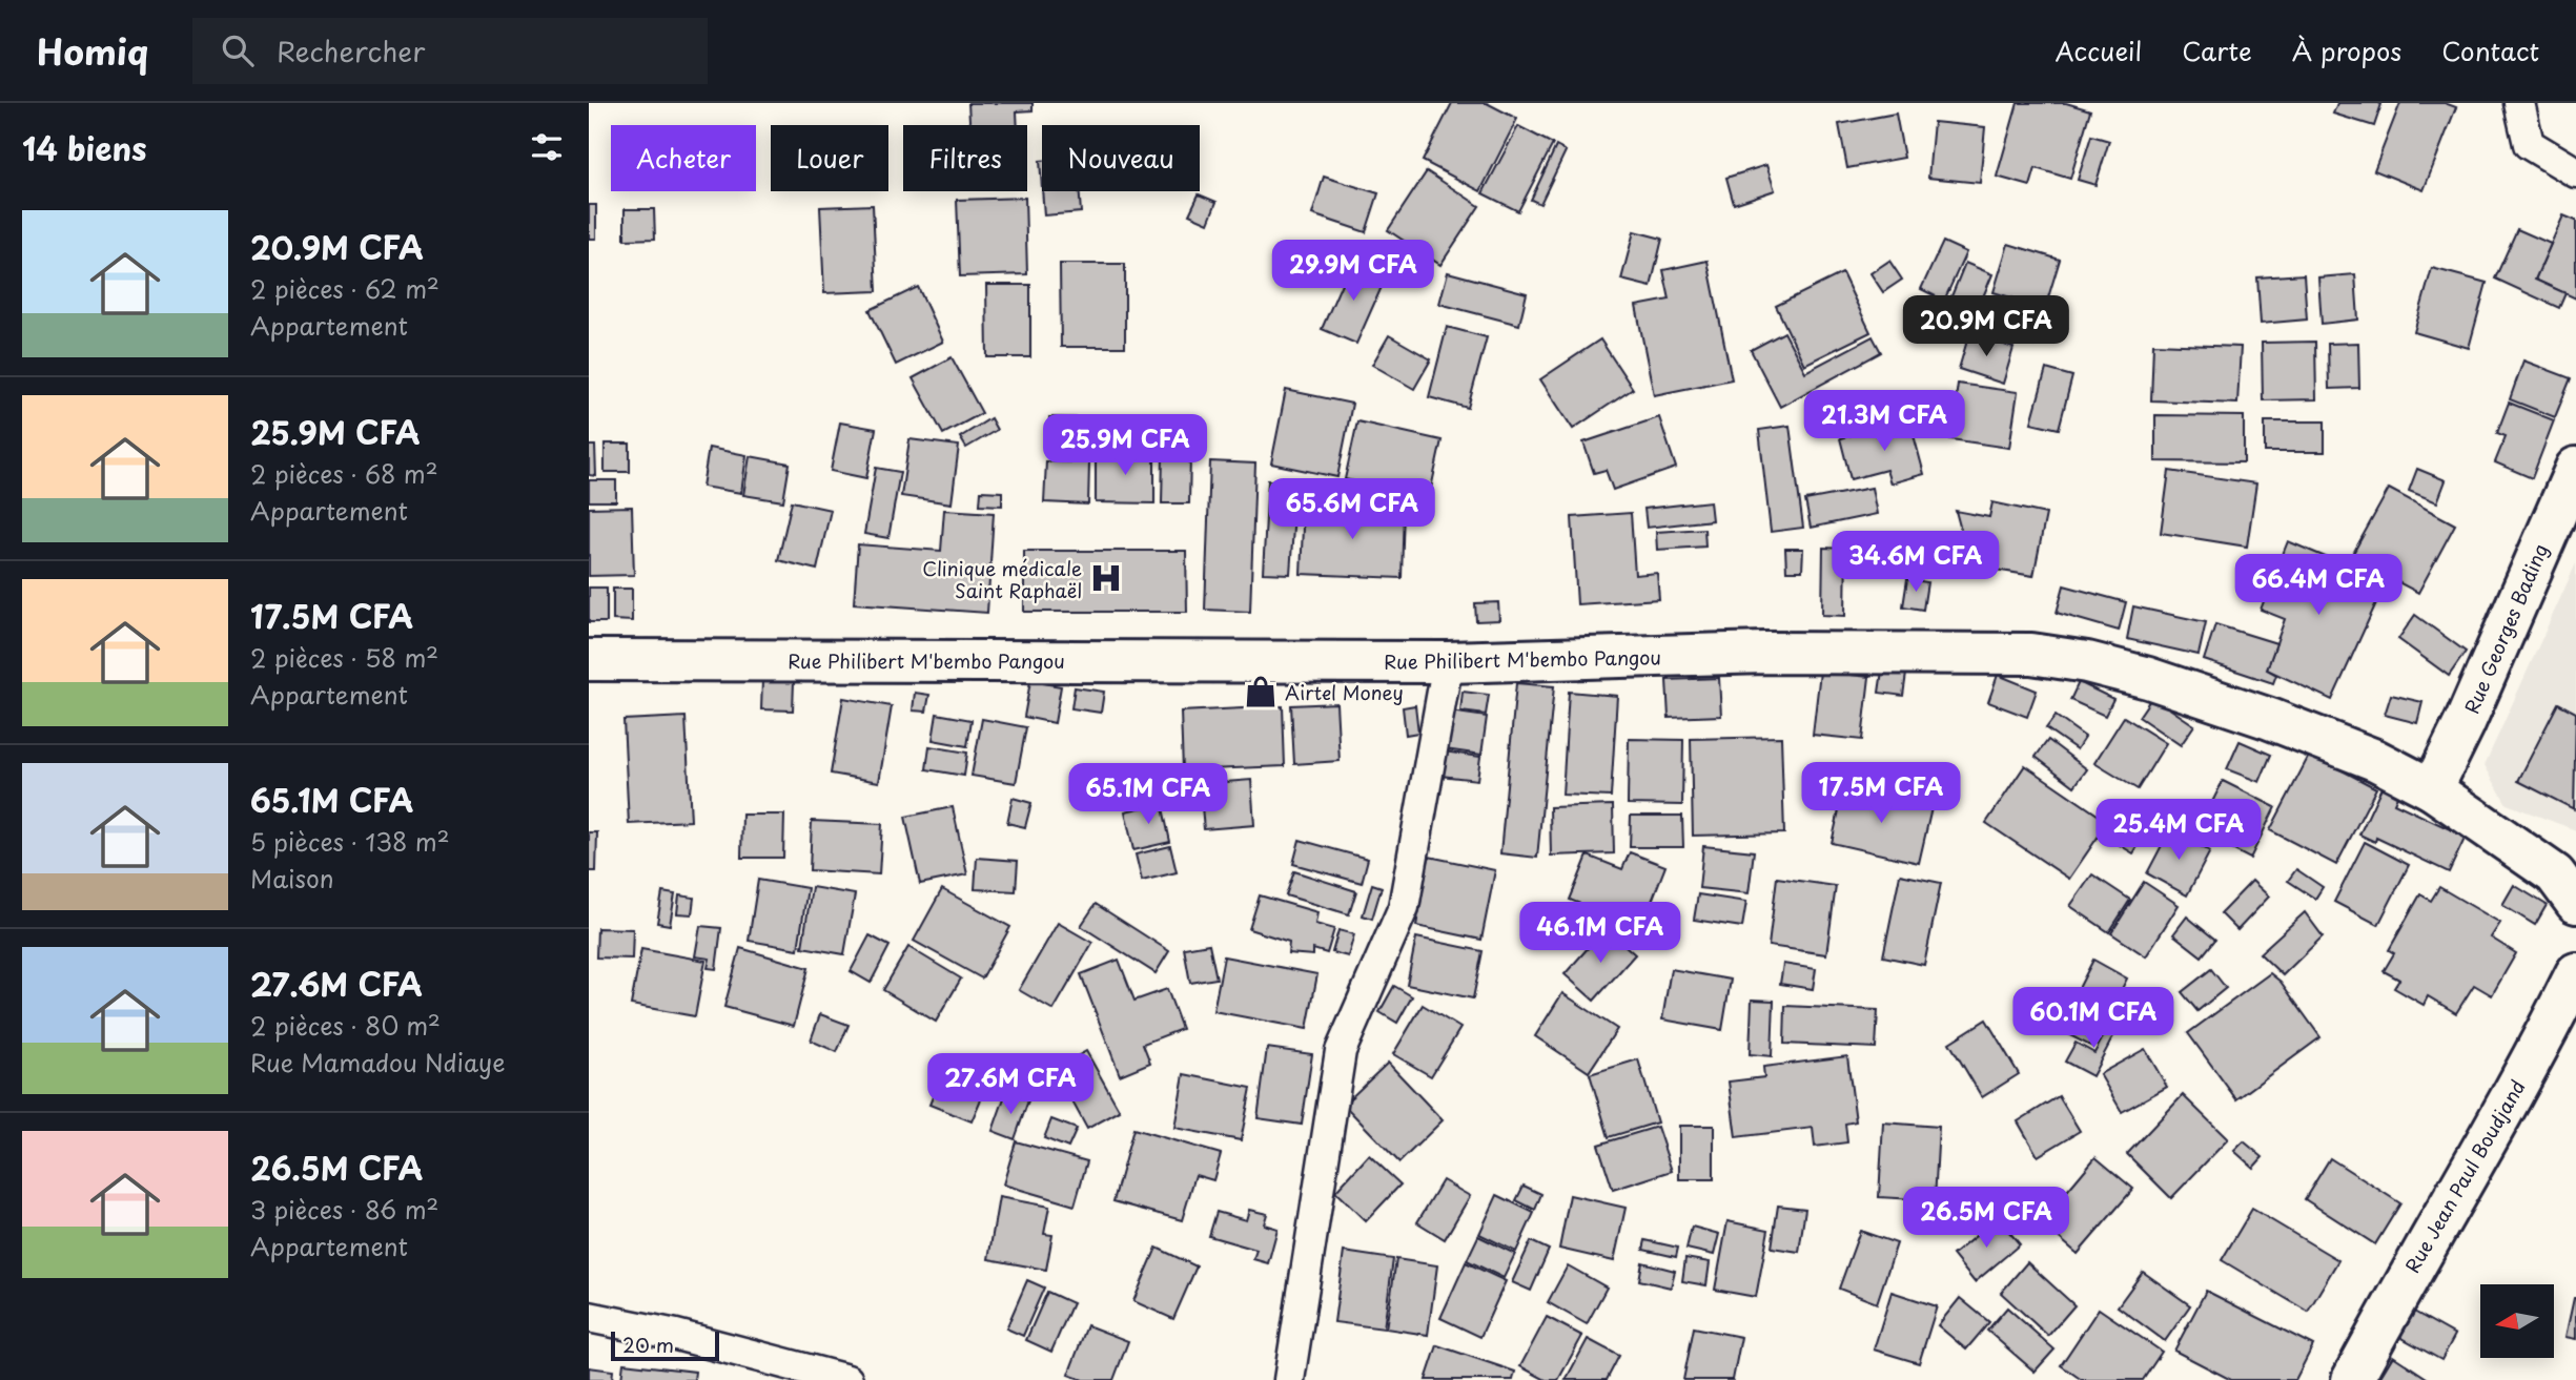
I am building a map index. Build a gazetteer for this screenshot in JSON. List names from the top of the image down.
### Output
{
  "streets": {
    "street": ["Rue Georges Bading", "Rue Philibert M'bembo Pangou", "Rue Jean Paul Boudjand"]
  },
  "crossings": [
    ["Rue Georges Bading", "Rue Philibert M'bembo Pangou"]
  ],
  "places": {
    "hospital": ["Clinique médicale Saint Raphaël"],
    "shop": ["Airtel Money"]
  },
  "scale_bar": "20 m",
  "north": "left",
  "page": {
    "header": "Homiq",
    "search": "Rechercher",
    "nav": [
      "Accueil",
      "Carte",
      "À propos",
      "Contact"
    ],
    "heading": "14 biens",
    "chip": [
      "Acheter",
      "Louer",
      "Filtres",
      "Nouveau"
    ],
    "list": [
      {
        "name": "20.9M CFA",
        "note": "2 pièces · 62 m² · Appartement"
      },
      {
        "name": "25.9M CFA",
        "note": "2 pièces · 68 m² · Appartement"
      },
      {
        "name": "17.5M CFA",
        "note": "2 pièces · 58 m² · Appartement"
      },
      {
        "name": "65.1M CFA",
        "note": "5 pièces · 138 m² · Maison"
      },
      {
        "name": "27.6M CFA",
        "note": "2 pièces · 80 m² · Rue Mamadou Ndiaye"
      },
      {
        "name": "26.5M CFA",
        "note": "3 pièces · 86 m² · Appartement"
      }
    ],
    "price": [
      "29.9M CFA",
      "20.9M CFA",
      "21.3M CFA",
      "25.9M CFA",
      "65.6M CFA",
      "34.6M CFA",
      "66.4M CFA",
      "17.5M CFA",
      "65.1M CFA",
      "25.4M CFA",
      "46.1M CFA",
      "60.1M CFA",
      "27.6M CFA",
      "26.5M CFA"
    ],
    "scale": "20 m"
  }
}
